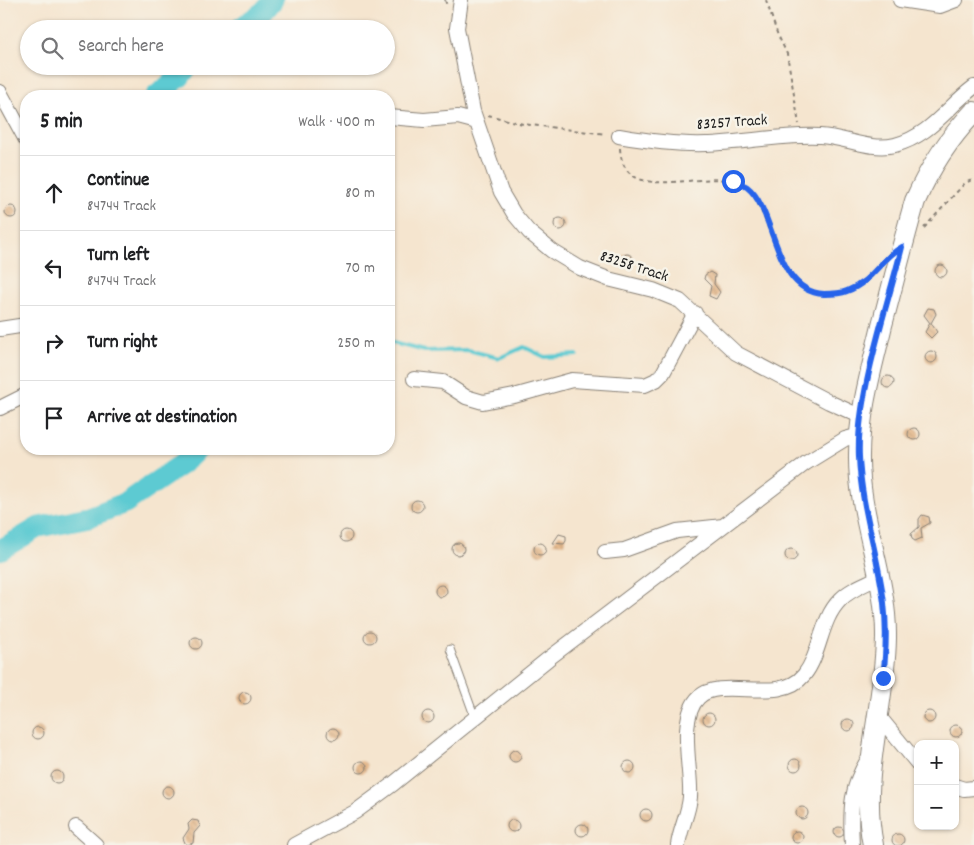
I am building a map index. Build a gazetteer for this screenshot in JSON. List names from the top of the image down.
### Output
{
  "streets": {
    "street": ["83257 Track", "83258 Track"]
  },
  "page": {
    "search": "Search here",
    "heading": ["5 min", "Walk · 400 m"],
    "list": [
      ["Continue", "84744 Track", "80 m"],
      ["Turn left", "84744 Track", "70 m"],
      ["Turn right", "250 m"],
      "Arrive at destination"
    ],
    "map_buttons": ["+", "−"]
  }
}
